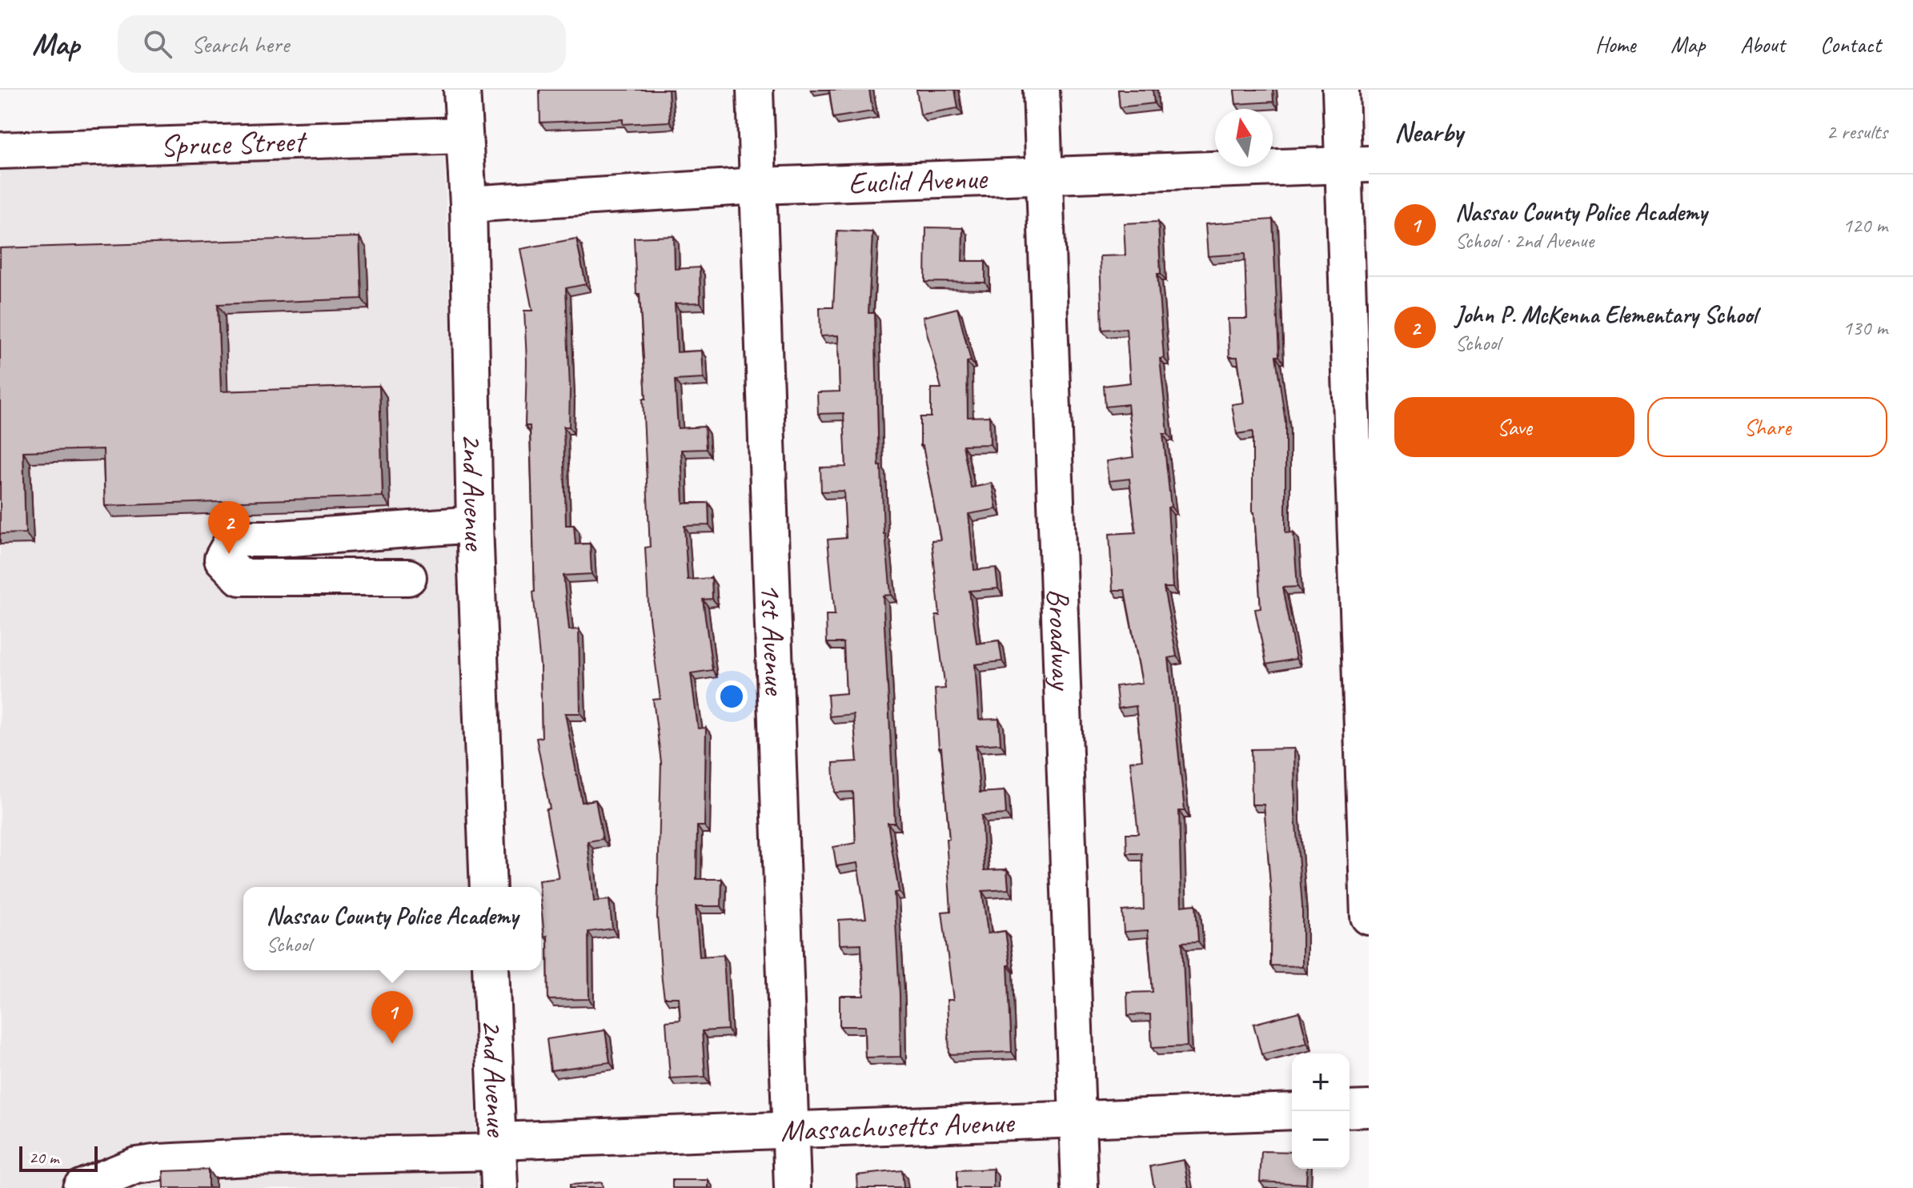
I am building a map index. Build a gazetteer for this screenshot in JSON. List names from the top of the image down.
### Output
{
  "streets": {
    "street": [
      "Spruce Street",
      "Euclid Avenue",
      "2nd Avenue",
      "1st Avenue",
      "Broadway",
      "Massachusetts Avenue"
    ]
  },
  "crossings": [
    ["Spruce Street", "2nd Avenue"],
    ["Euclid Avenue", "2nd Avenue"],
    ["Euclid Avenue", "1st Avenue"],
    ["Euclid Avenue", "Broadway"],
    ["2nd Avenue", "Massachusetts Avenue"],
    ["1st Avenue", "Massachusetts Avenue"],
    ["Broadway", "Massachusetts Avenue"]
  ],
  "scale_bar": "20 m",
  "north": "top",
  "page": {
    "header": "Map",
    "search": "Search here",
    "nav": [
      "Home",
      "Map",
      "About",
      "Contact"
    ],
    "heading": ["Nearby", "2 results"],
    "list": [
      {
        "mark": "1",
        "name": "Nassau County Police Academy",
        "note": "School · 2nd Avenue",
        "value": "120 m"
      },
      {
        "mark": "2",
        "name": "John P. McKenna Elementary School",
        "note": "School",
        "value": "130 m"
      }
    ],
    "buttons": ["Save", "Share"],
    "pins": ["2", "1"],
    "popup": ["Nassau County Police Academy", "School"],
    "map_buttons": ["+", "−"],
    "scale": "20 m"
  }
}
